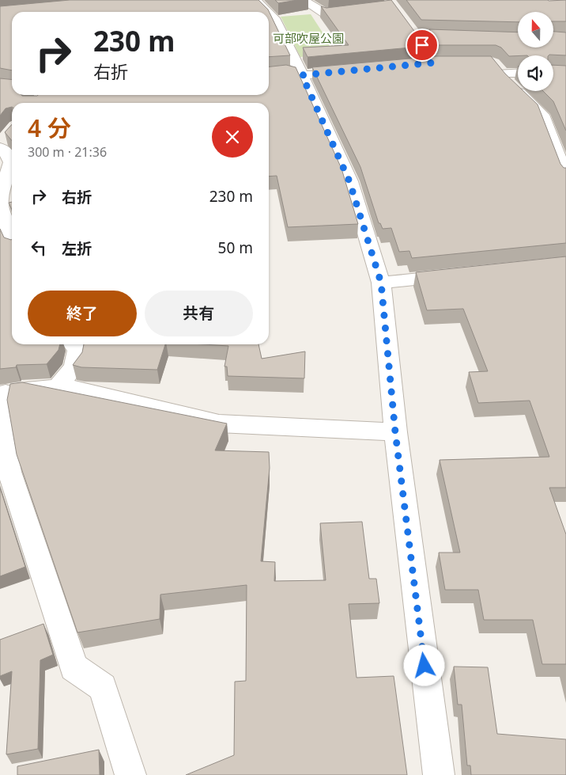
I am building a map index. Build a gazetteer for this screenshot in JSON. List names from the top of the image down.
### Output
{
  "parks": ["可部吹屋公園"],
  "north": "top",
  "page": {
    "turn": ["230 m", "右折"],
    "heading": ["4 分", "300 m · 21:36"],
    "list": [
      {
        "name": "右折",
        "value": "230 m"
      },
      {
        "name": "左折",
        "value": "50 m"
      }
    ],
    "buttons": ["終了", "共有"]
  }
}
